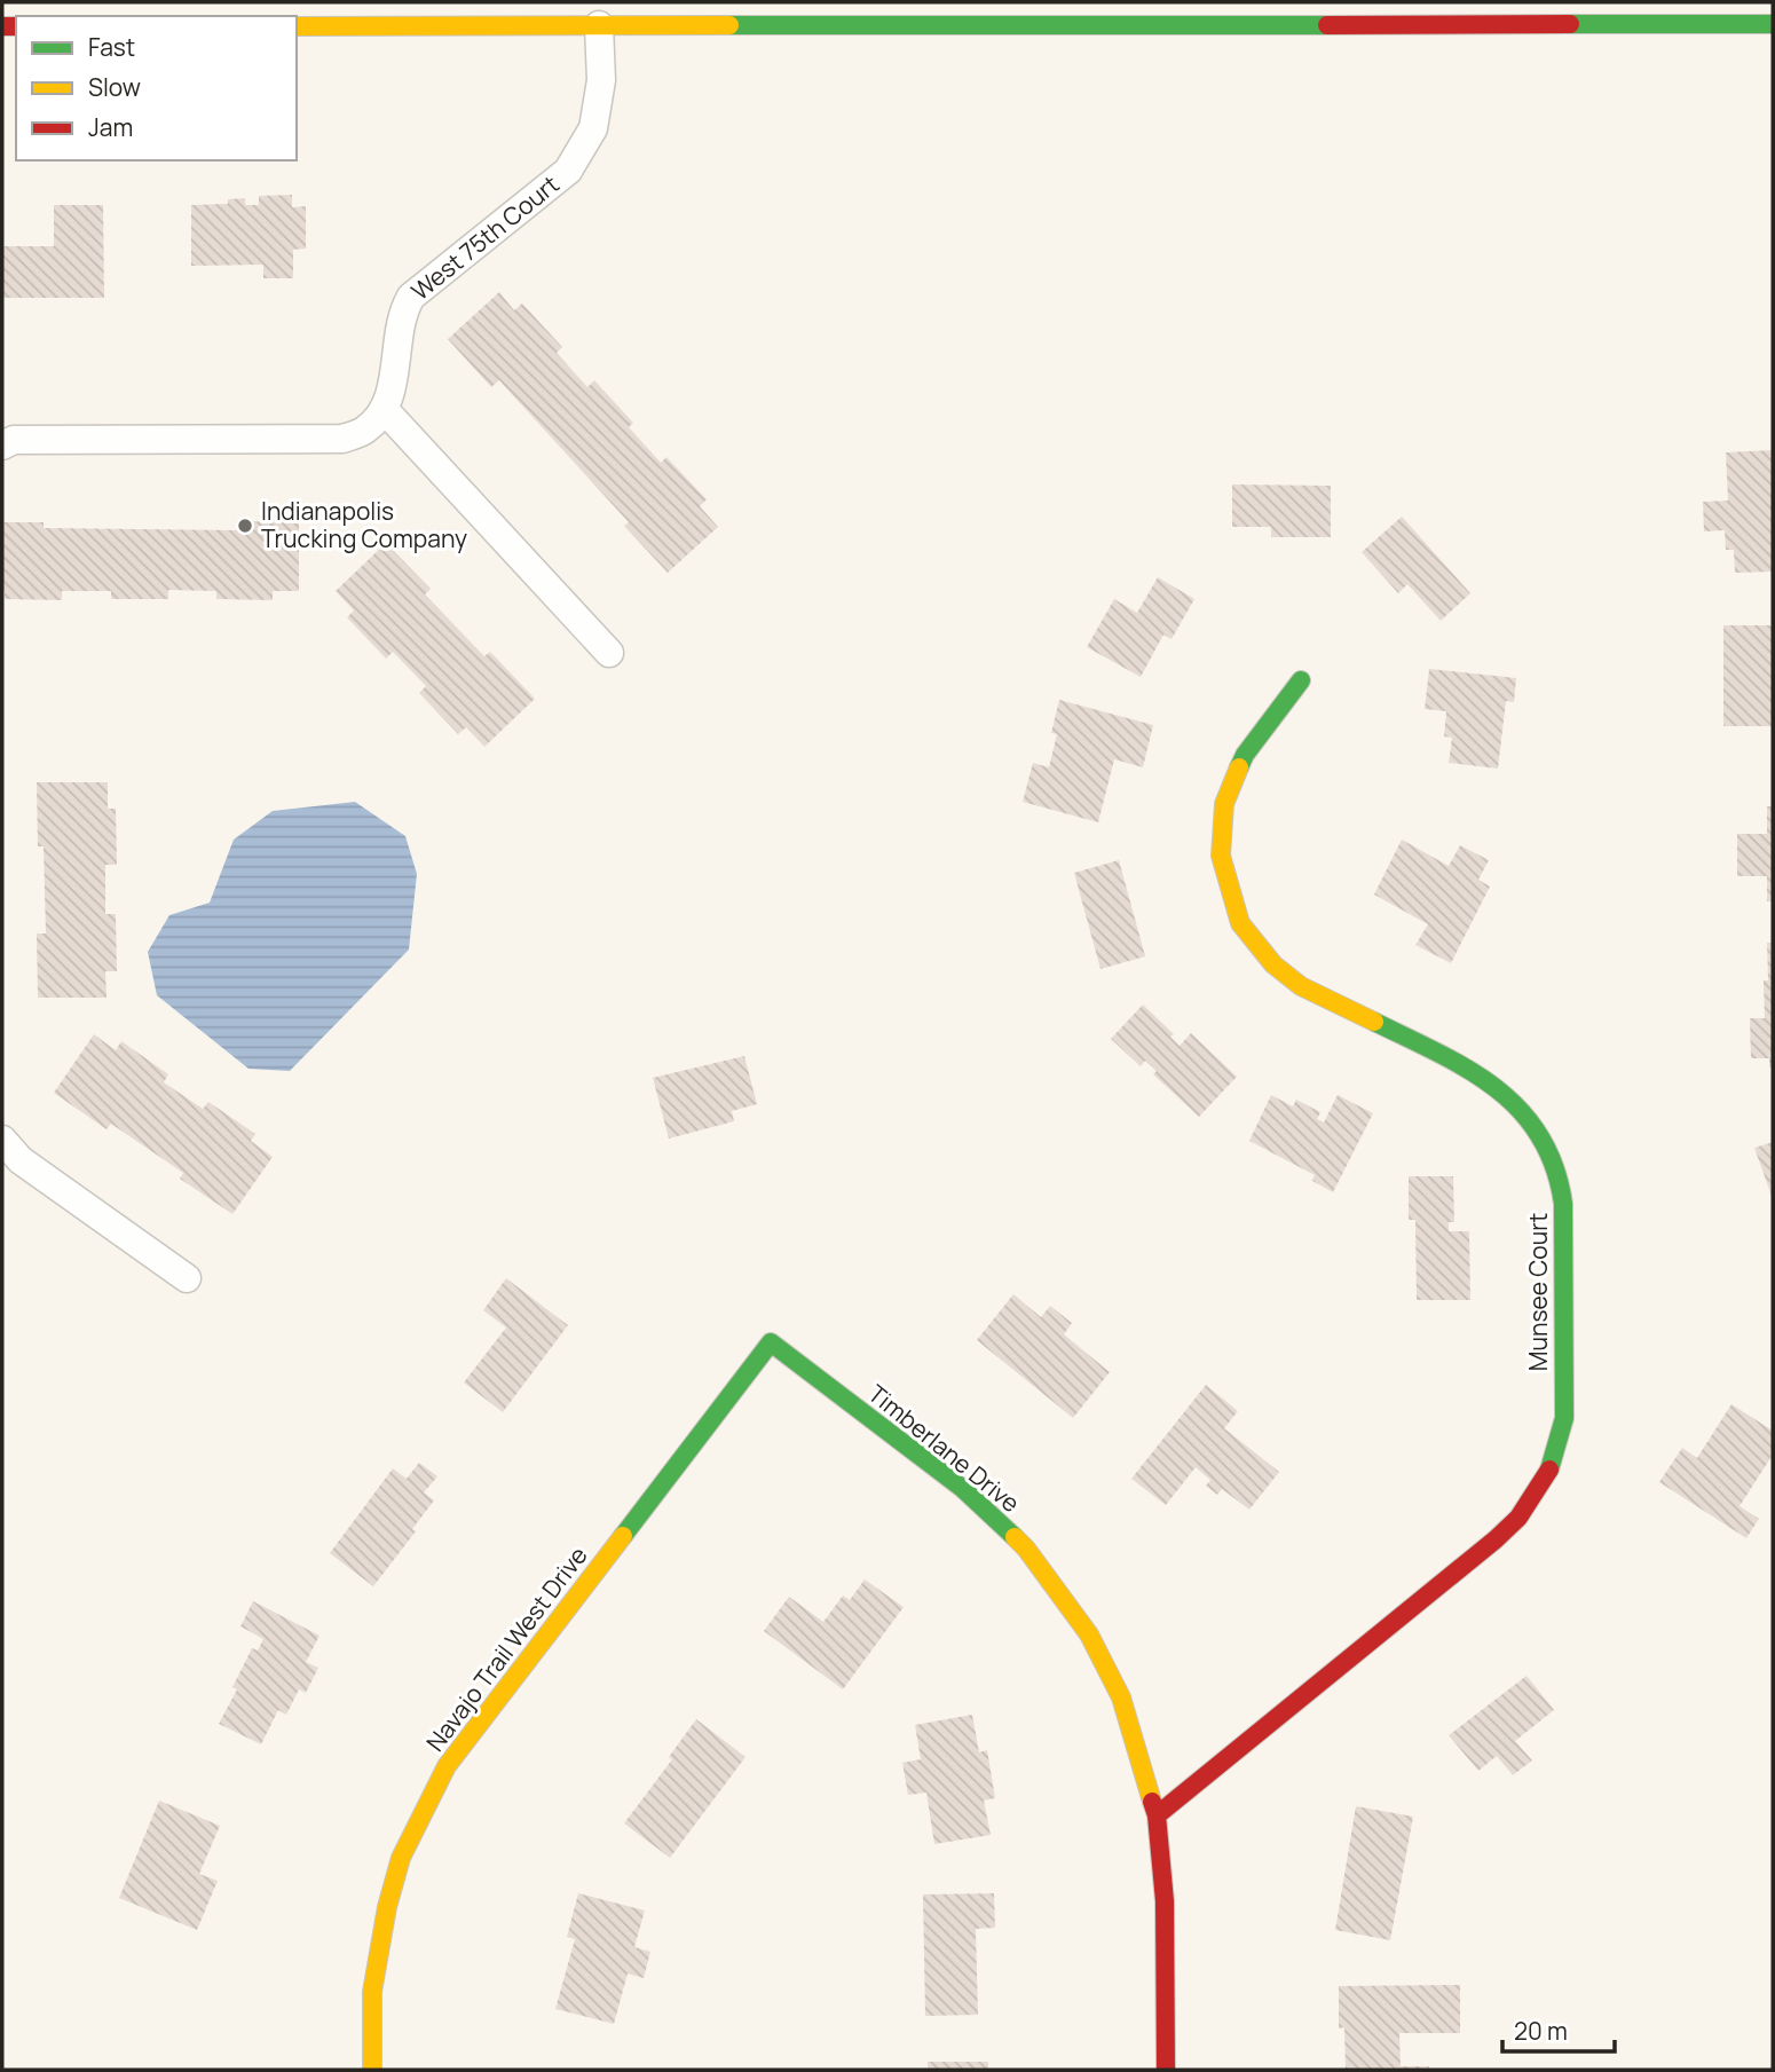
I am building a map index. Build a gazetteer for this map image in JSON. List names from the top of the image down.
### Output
{
  "streets": {
    "street": [
      "West 75th Court",
      "Munsee Court",
      "Timberlane Drive",
      "Navajo Trail West Drive"
    ]
  },
  "crossings": [
    ["Munsee Court", "Timberlane Drive"],
    ["Timberlane Drive", "Navajo Trail West Drive"]
  ],
  "places": ["Indianapolis Trucking Company"],
  "legend": ["Fast", "Slow", "Jam"],
  "scale_bar": "20 m"
}
